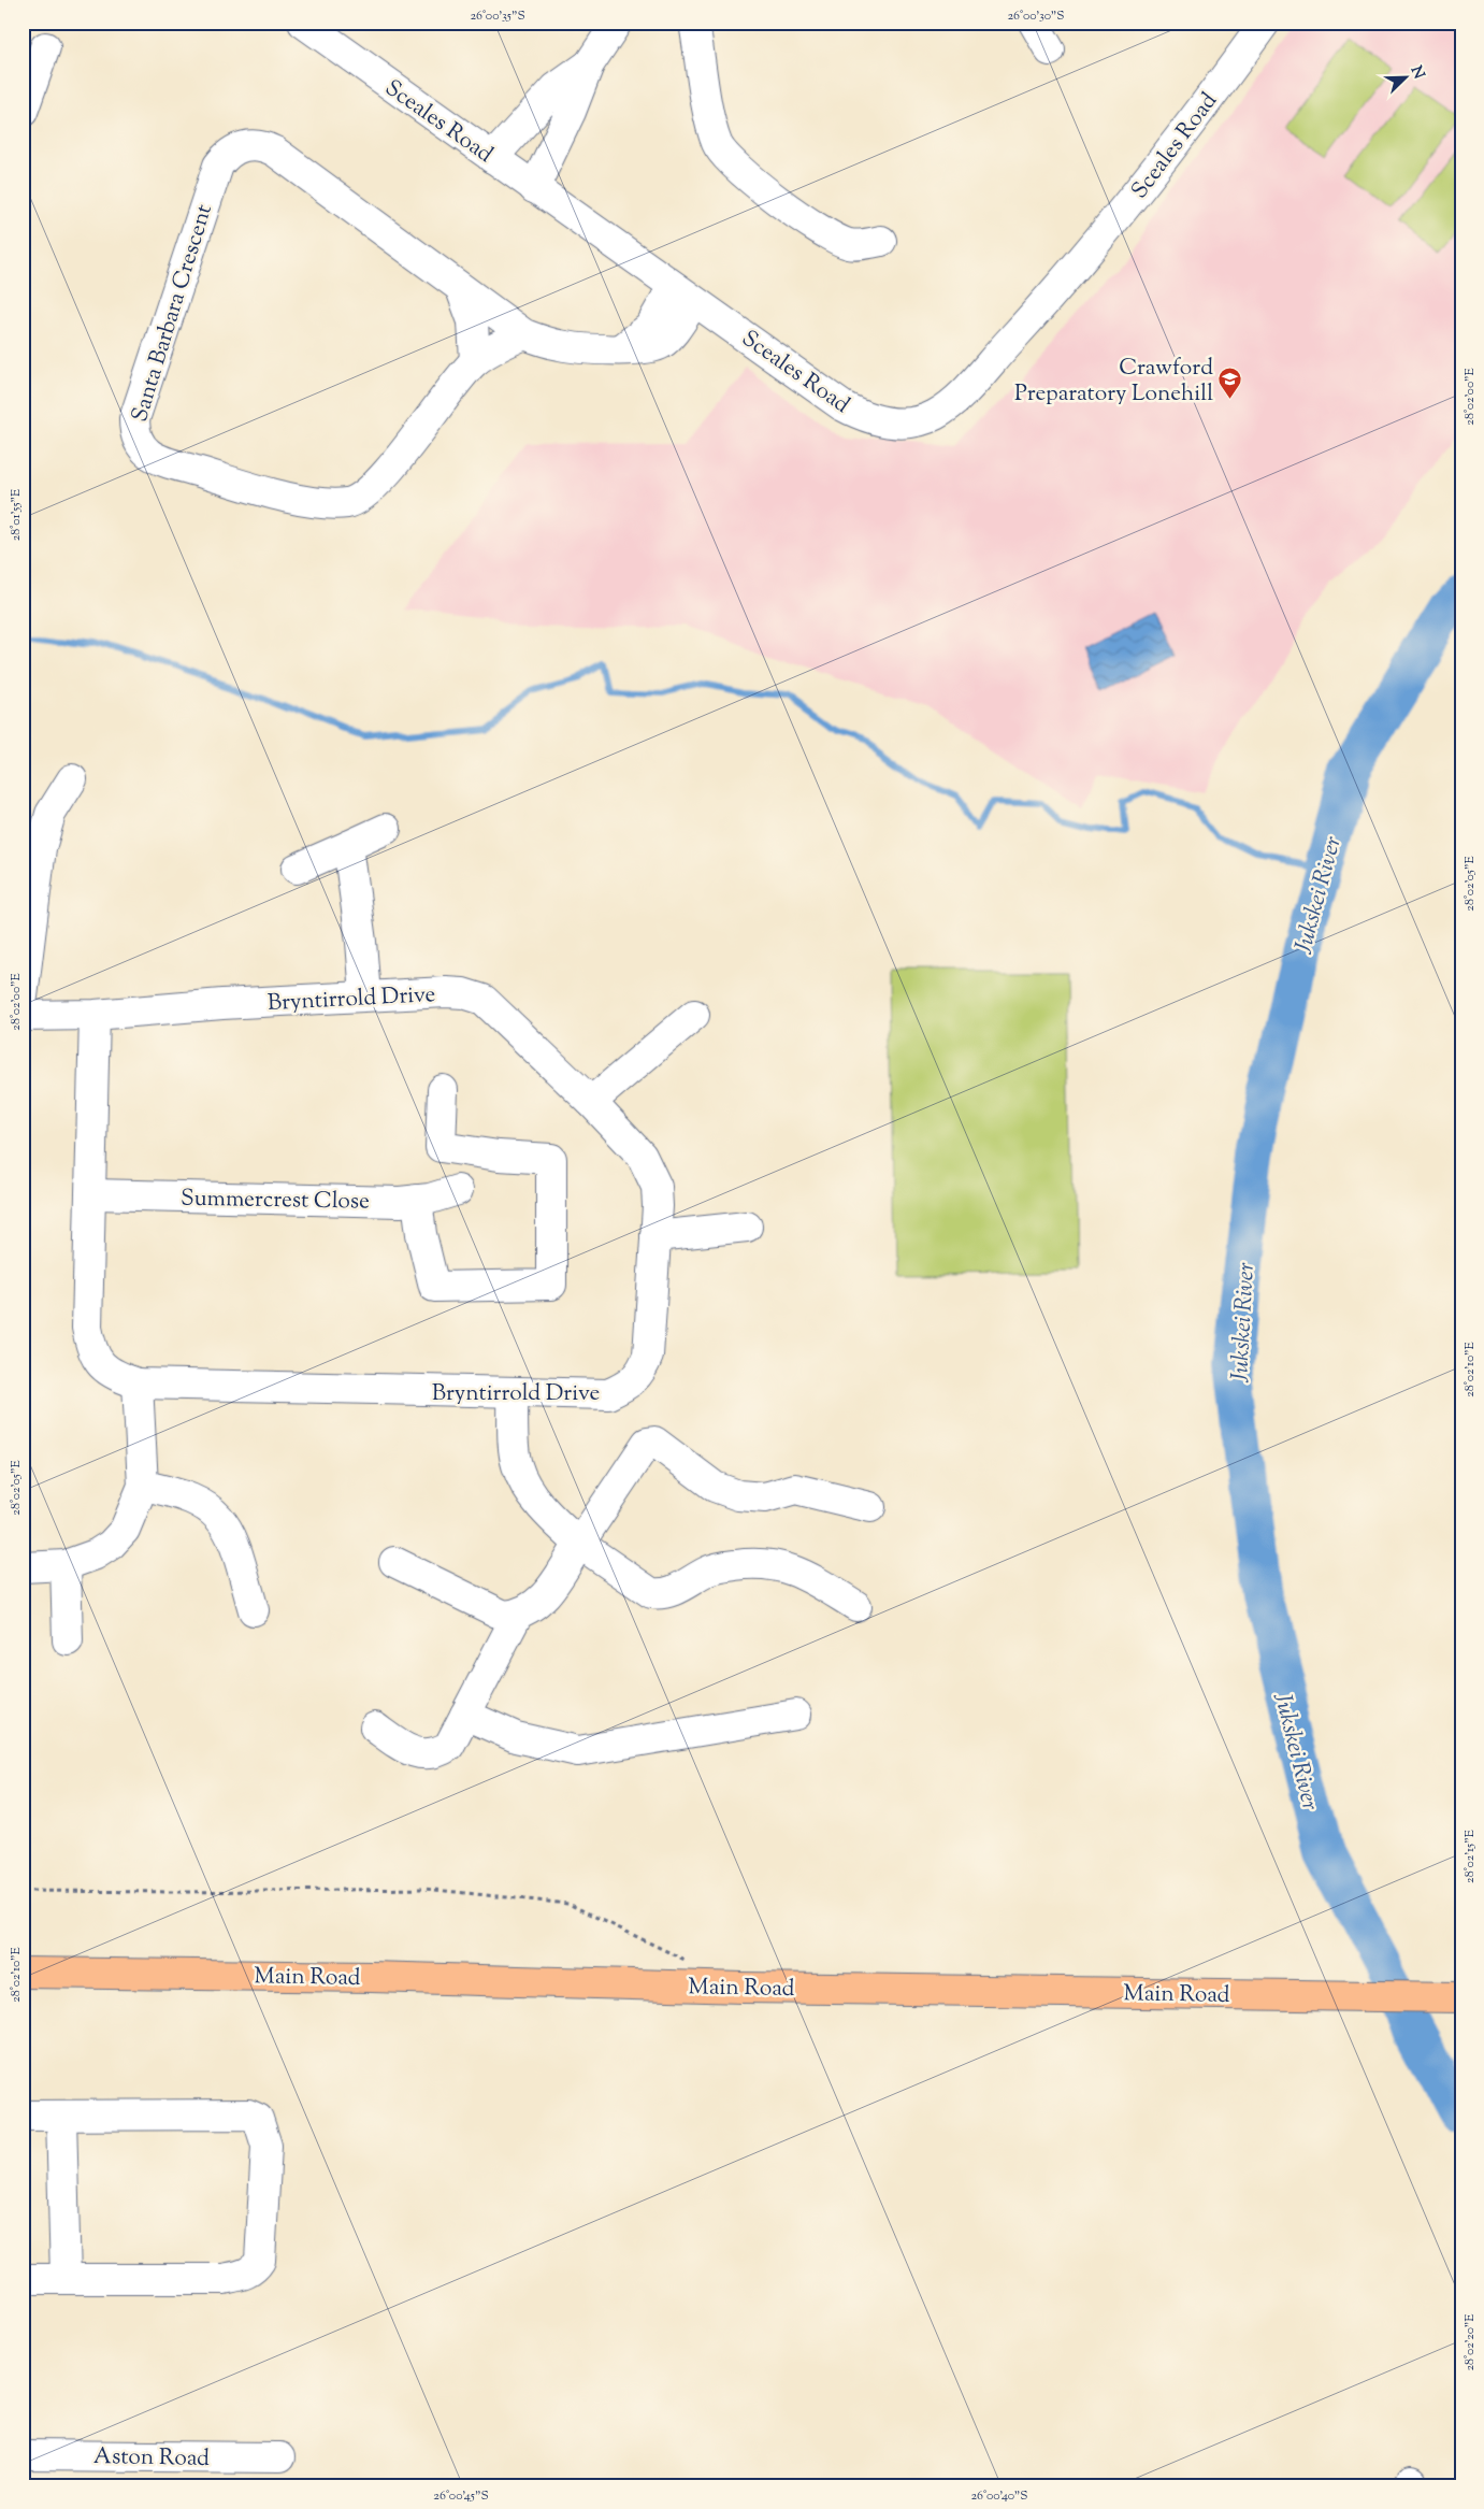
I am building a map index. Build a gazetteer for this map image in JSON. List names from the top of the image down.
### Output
{
  "streets": {
    "main road": ["Main Road"],
    "street": [
      "Sceales Road",
      "Santa Barbara Crescent",
      "Bryntirrold Drive",
      "Summercrest Close",
      "Aston Road"
    ]
  },
  "crossings": [
    ["Sceales Road", "Santa Barbara Crescent"],
    ["Bryntirrold Drive", "Summercrest Close"]
  ],
  "water": ["Jukskei River"],
  "places": {
    "school or university": ["Crawford Preparatory Lonehill"]
  },
  "north": "top right",
  "coordinates": [
    "26°00'35\"S",
    "26°00'30\"S",
    "28°02'00\"E",
    "28°01'55\"E",
    "28°02'05\"E",
    "28°02'10\"E",
    "28°02'15\"E",
    "28°02'20\"E",
    "26°00'45\"S",
    "26°00'40\"S"
  ]
}
